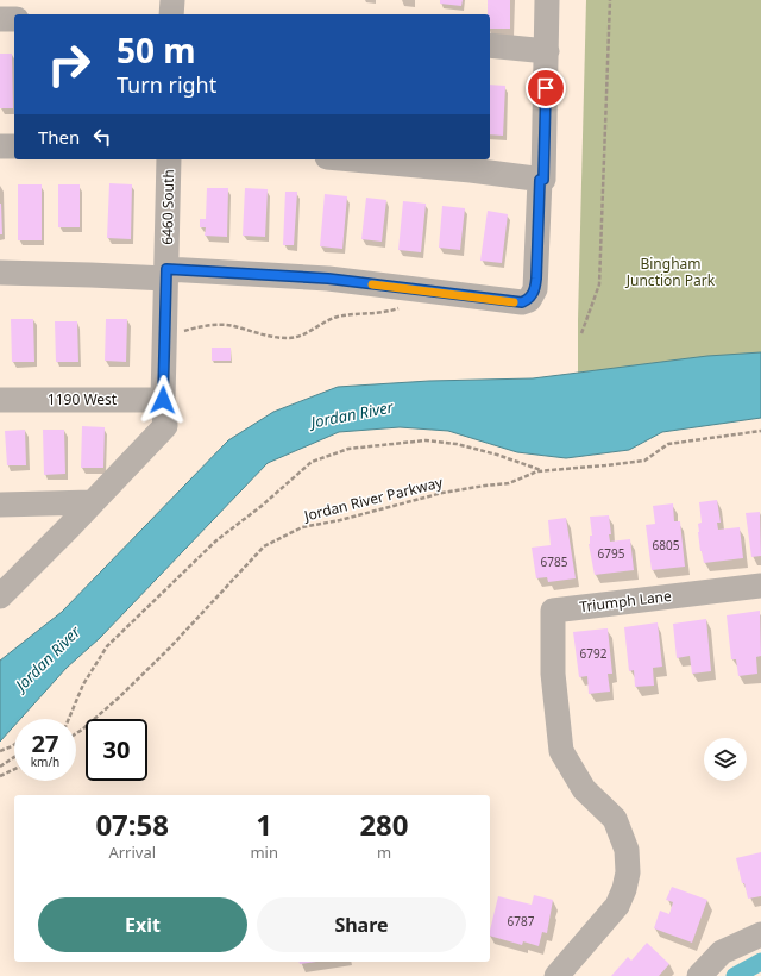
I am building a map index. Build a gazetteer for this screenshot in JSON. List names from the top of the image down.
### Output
{
  "streets": {
    "street": ["6460 South", "1190 West", "Triumph Lane"],
    "path": ["Jordan River Parkway"]
  },
  "crossings": [
    ["6460 South", "1190 West"]
  ],
  "water": ["Jordan River"],
  "parks": ["Bingham Junction Park"],
  "house_numbers": [
    "6805",
    "6795",
    "6785",
    "6792",
    "6787"
  ],
  "page": {
    "turn": ["50 m", "Turn right"],
    "then": "Then",
    "speed": "27 km/h",
    "limit": "30",
    "eta": [
      "07:58",
      "Arrival",
      "1",
      "min",
      "280",
      "m"
    ],
    "buttons": ["Exit", "Share"]
  }
}
